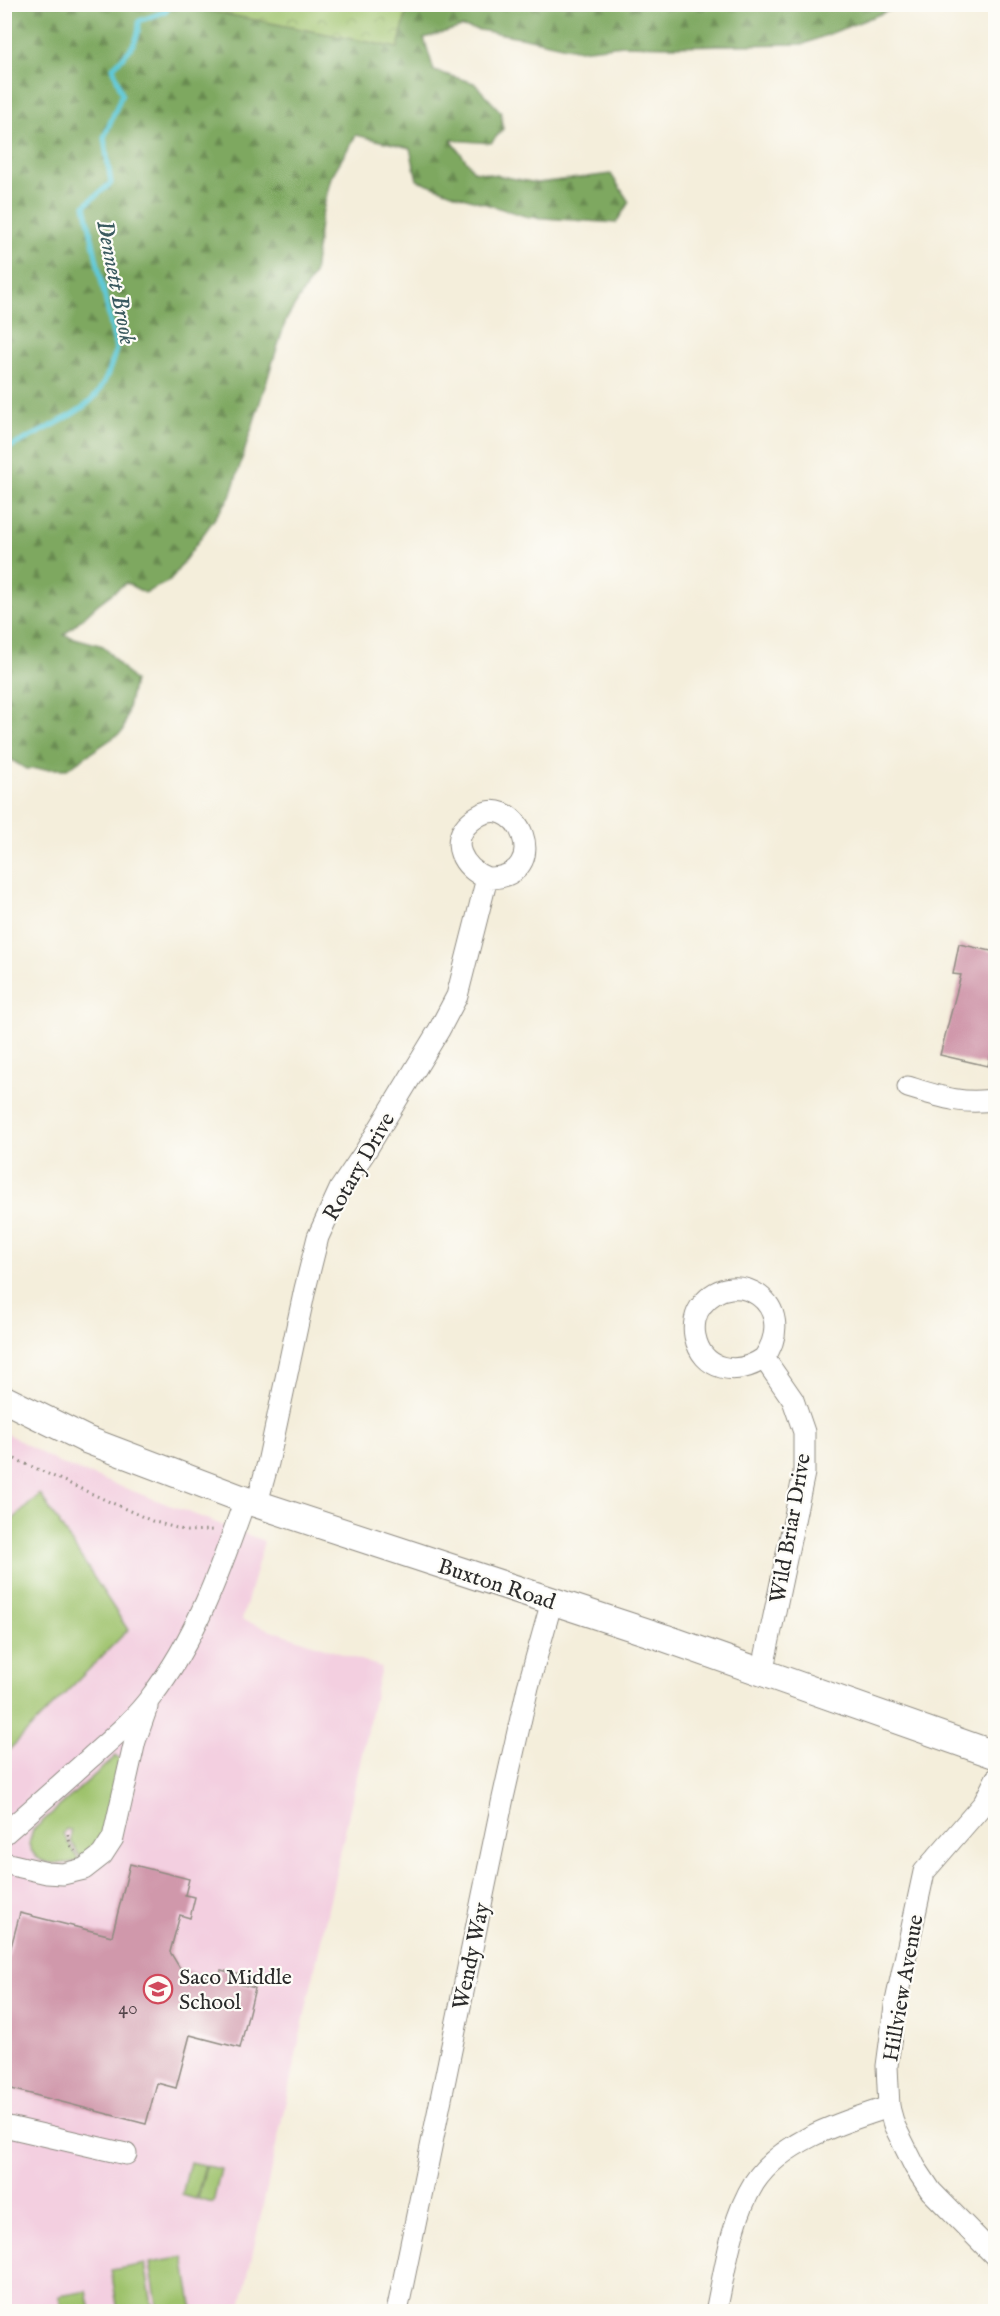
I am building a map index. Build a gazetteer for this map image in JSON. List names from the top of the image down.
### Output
{
  "streets": {
    "main road": ["Buxton Road"],
    "street": [
      "Rotary Drive",
      "Wild Briar Drive",
      "Wendy Way",
      "Hillview Avenue"
    ]
  },
  "crossings": [
    ["Rotary Drive", "Buxton Road"],
    ["Wild Briar Drive", "Buxton Road"],
    ["Buxton Road", "Wendy Way"]
  ],
  "water": ["Dennett Brook"],
  "places": {
    "school or university": ["Saco Middle School"]
  },
  "house_numbers": ["40"]
}
